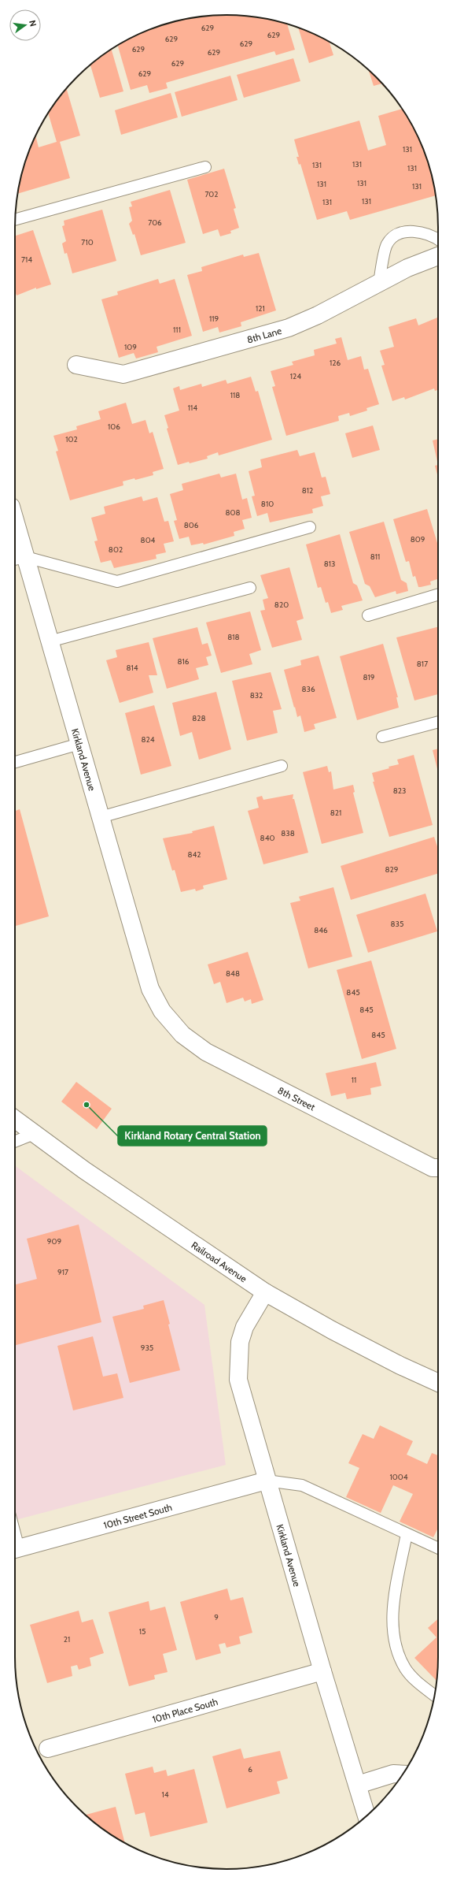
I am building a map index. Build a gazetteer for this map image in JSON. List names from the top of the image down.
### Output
{
  "streets": {
    "street": [
      "8th Lane",
      "Kirkland Avenue",
      "8th Street",
      "Railroad Avenue",
      "10th Street South",
      "10th Place South"
    ]
  },
  "crossings": [
    ["Kirkland Avenue", "8th Street"],
    ["Kirkland Avenue", "Railroad Avenue"],
    ["Kirkland Avenue", "10th Street South"],
    ["Kirkland Avenue", "10th Place South"]
  ],
  "places": ["Kirkland Rotary Central Station"],
  "house_numbers": [
    "629",
    "629",
    "629",
    "629",
    "629",
    "629",
    "629",
    "629",
    "131",
    "131",
    "131",
    "131",
    "131",
    "131",
    "131",
    "702",
    "131",
    "131",
    "706",
    "710",
    "714",
    "121",
    "119",
    "111",
    "109",
    "126",
    "124",
    "118",
    "114",
    "106",
    "102",
    "812",
    "810",
    "808",
    "806",
    "809",
    "804",
    "802",
    "811",
    "813",
    "820",
    "818",
    "816",
    "817",
    "814",
    "819",
    "836",
    "832",
    "828",
    "824",
    "823",
    "821",
    "838",
    "840",
    "842",
    "829",
    "835",
    "846",
    "848",
    "845",
    "845",
    "845",
    "11",
    "909",
    "917",
    "935",
    "1004",
    "9",
    "15",
    "21",
    "6",
    "14"
  ],
  "north": "right"
}
